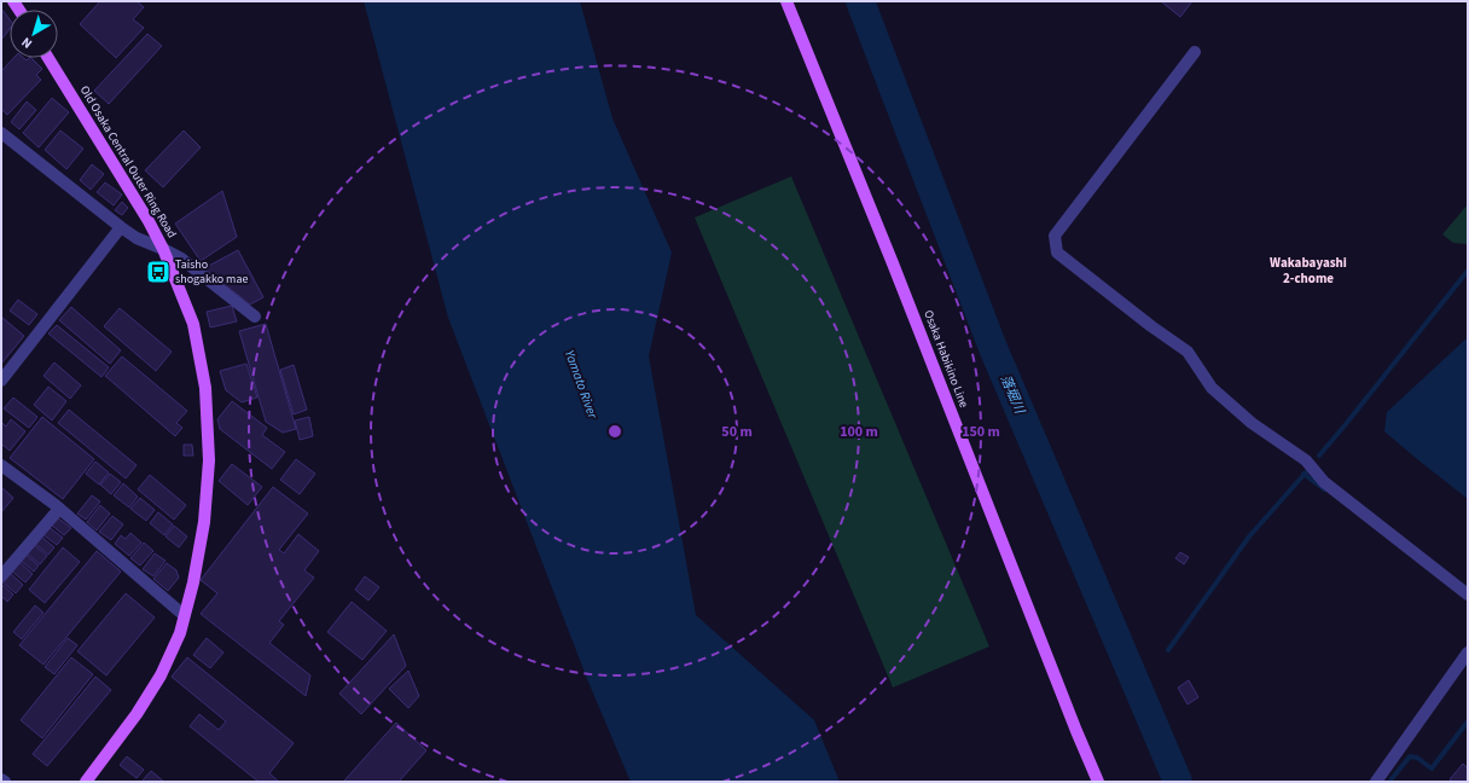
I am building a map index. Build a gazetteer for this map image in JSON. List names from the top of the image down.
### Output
{
  "streets": {
    "main road": ["Old Osaka Central Outer Ring Road", "Osaka Habikino Line"]
  },
  "districts": ["Wakabayashi 2-chome"],
  "water": ["Yamato River", "落堀川"],
  "places": {
    "bus stop": ["Taisho shogakko mae"]
  },
  "north": "bottom left",
  "rings": ["50 m", "100 m", "150 m"]
}
